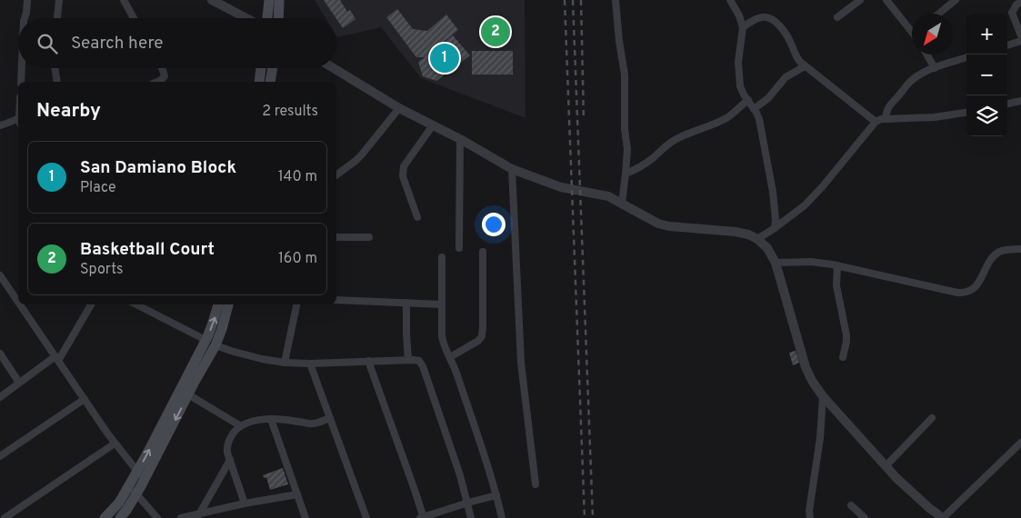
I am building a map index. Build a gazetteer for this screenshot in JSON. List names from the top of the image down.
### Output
{
  "north": "bottom left",
  "page": {
    "map_buttons": ["+", "−"],
    "pins": ["2", "1"],
    "search": "Search here",
    "heading": ["Nearby", "2 results"],
    "list": [
      {
        "mark": "1",
        "name": "San Damiano Block",
        "note": "Place",
        "value": "140 m"
      },
      {
        "mark": "2",
        "name": "Basketball Court",
        "note": "Sports",
        "value": "160 m"
      }
    ]
  }
}
